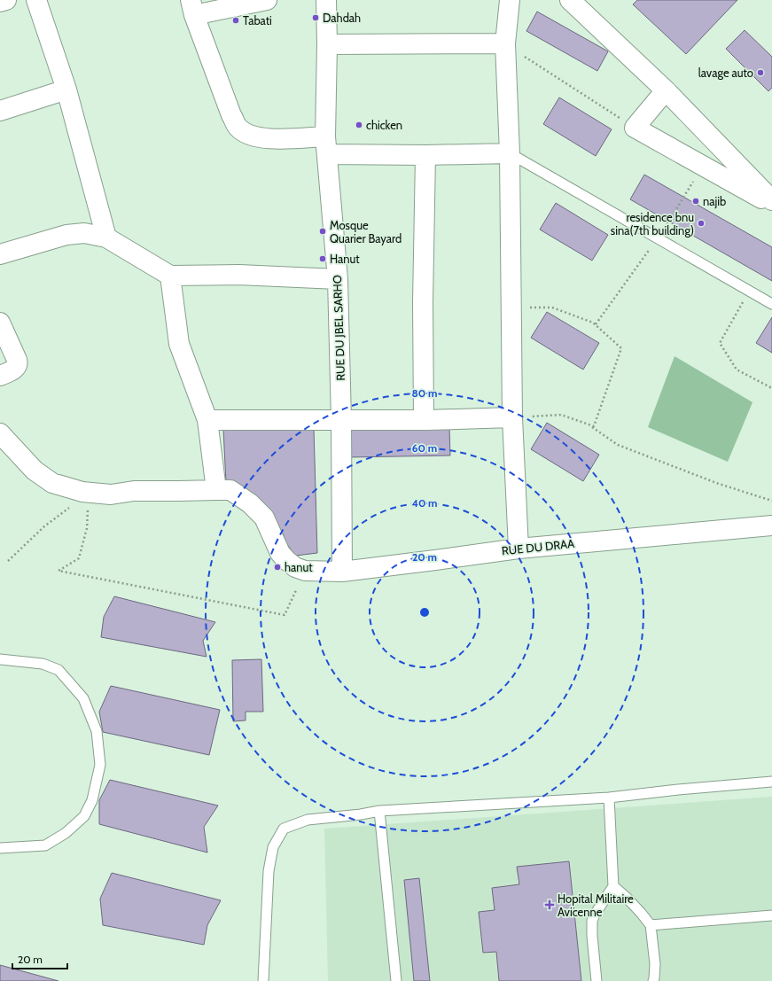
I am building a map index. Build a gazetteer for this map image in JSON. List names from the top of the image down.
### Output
{
  "streets": {
    "street": ["RUE DU JBEL SARHO", "RUE DU DRAA"]
  },
  "crossings": [
    ["RUE DU JBEL SARHO", "RUE DU DRAA"]
  ],
  "places": {
    "other": [
      "Dahdah",
      "Tabati",
      "lavage auto",
      "chicken",
      "najib",
      "residence bnu sina(7th building)",
      "Mosque Quarier Bayard",
      "Hanut",
      "hanut"
    ],
    "health": ["Hopital Militaire Avicenne"]
  },
  "scale_bar": "20 m",
  "rings": [
    "80 m",
    "60 m",
    "40 m",
    "20 m"
  ]
}
